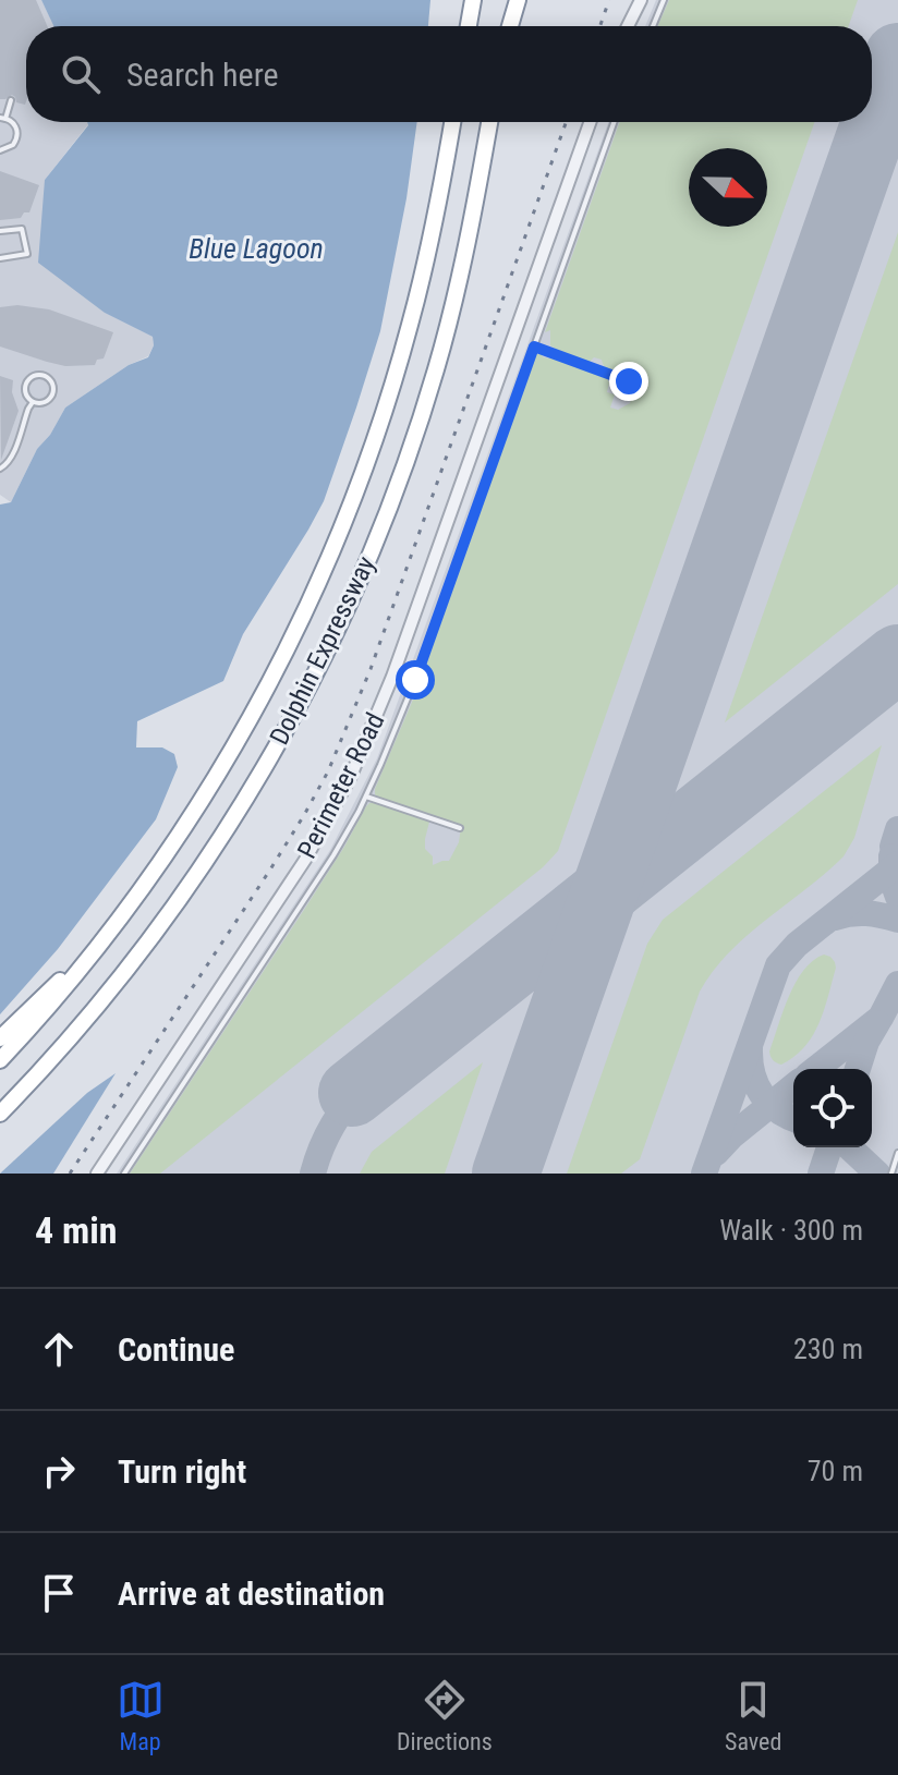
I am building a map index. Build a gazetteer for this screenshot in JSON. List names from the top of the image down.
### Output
{
  "streets": {
    "highway": ["Dolphin Expressway"],
    "street": ["Perimeter Road"]
  },
  "water": ["Blue Lagoon"],
  "north": "right",
  "page": {
    "search": "Search here",
    "heading": ["4 min", "Walk · 300 m"],
    "list": [
      ["Continue", "230 m"],
      ["Turn right", "70 m"],
      "Arrive at destination"
    ],
    "nav": ["Map", "Directions", "Saved"]
  }
}
